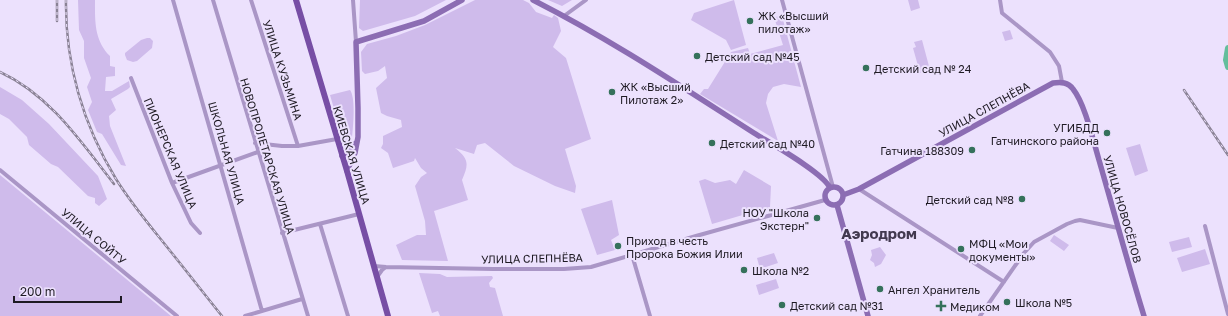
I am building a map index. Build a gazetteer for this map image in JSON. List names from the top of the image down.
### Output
{
  "streets": {
    "main road": ["КИЕВСКАЯ УЛИЦА"],
    "street": [
      "УЛИЦА КУЗЬМИНА",
      "УЛИЦА СЛЕПНЁВА",
      "ПИОНЕРСКАЯ УЛИЦА",
      "ШКОЛЬНАЯ УЛИЦА",
      "НОВОПРОЛЕТАРСКАЯ УЛИЦА",
      "УЛИЦА НОВОСЁЛОВ",
      "УЛИЦА СОЙТУ"
    ]
  },
  "crossings": [
    ["УЛИЦА СЛЕПНЁВА", "КИЕВСКАЯ УЛИЦА"],
    ["УЛИЦА СЛЕПНЁВА", "УЛИЦА НОВОСЁЛОВ"]
  ],
  "districts": ["Аэродром"],
  "places": {
    "other": [
      "ЖК «Высший пилотаж»",
      "Детский сад №45",
      "Детский сад № 24",
      "ЖК «Высший Пилотаж 2»",
      "УГИБДД Гатчинского района",
      "Детский сад №40",
      "Гатчина 188309",
      "Детский сад №8",
      "НОУ \"Школа Экстерн\"",
      "Приход в честь Пророка Божия Илии",
      "МФЦ «Мои документы»",
      "Школа №2",
      "Ангел Хранитель",
      "Школа №5",
      "Детский сад №31"
    ],
    "health": ["Медиком"]
  },
  "scale_bar": "200 m"
}
